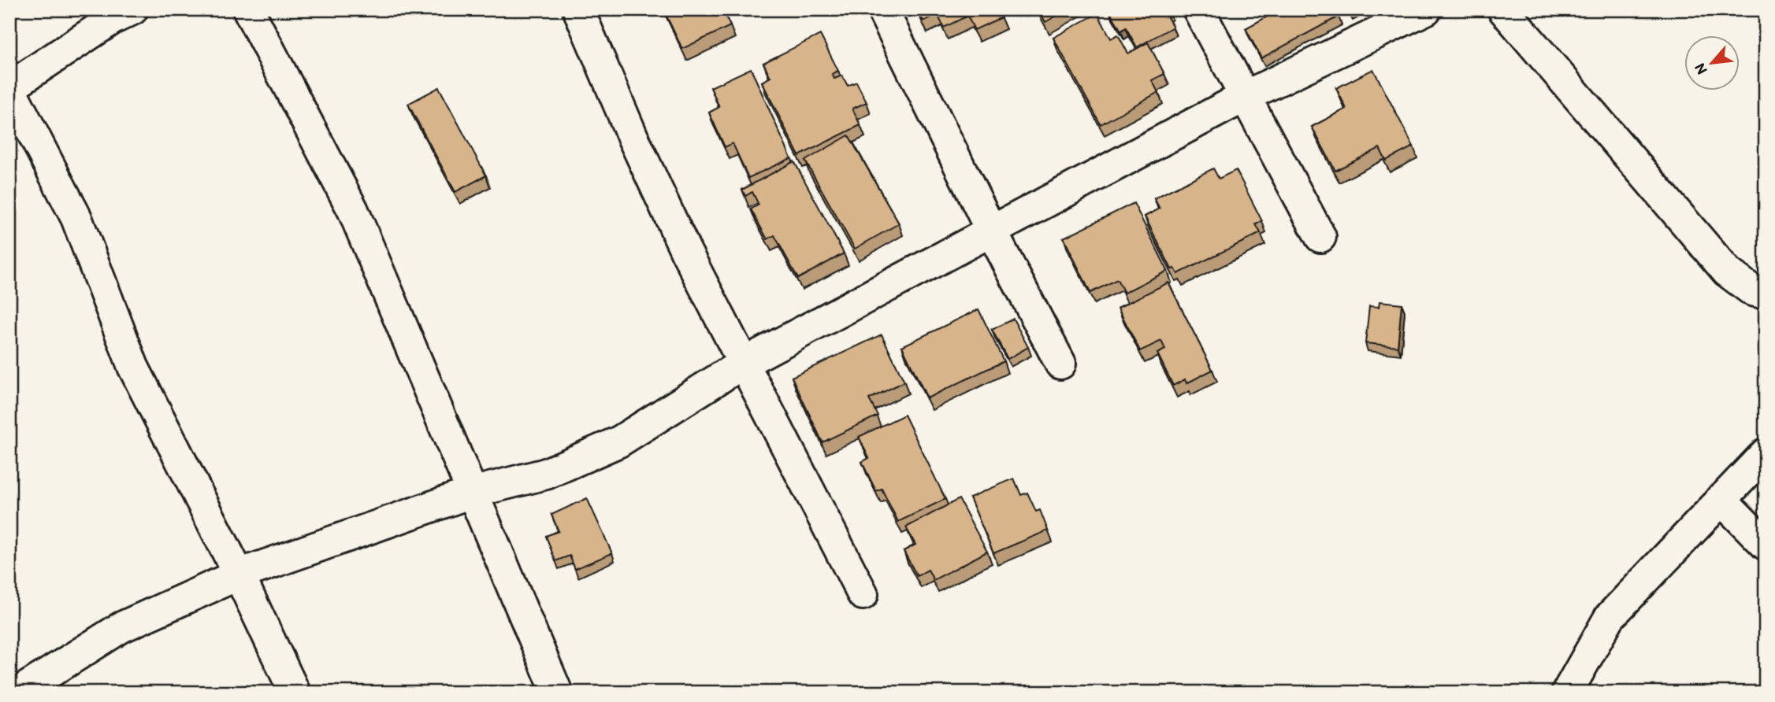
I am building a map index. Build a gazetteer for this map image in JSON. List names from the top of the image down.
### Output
{
  "north": "bottom left"
}
